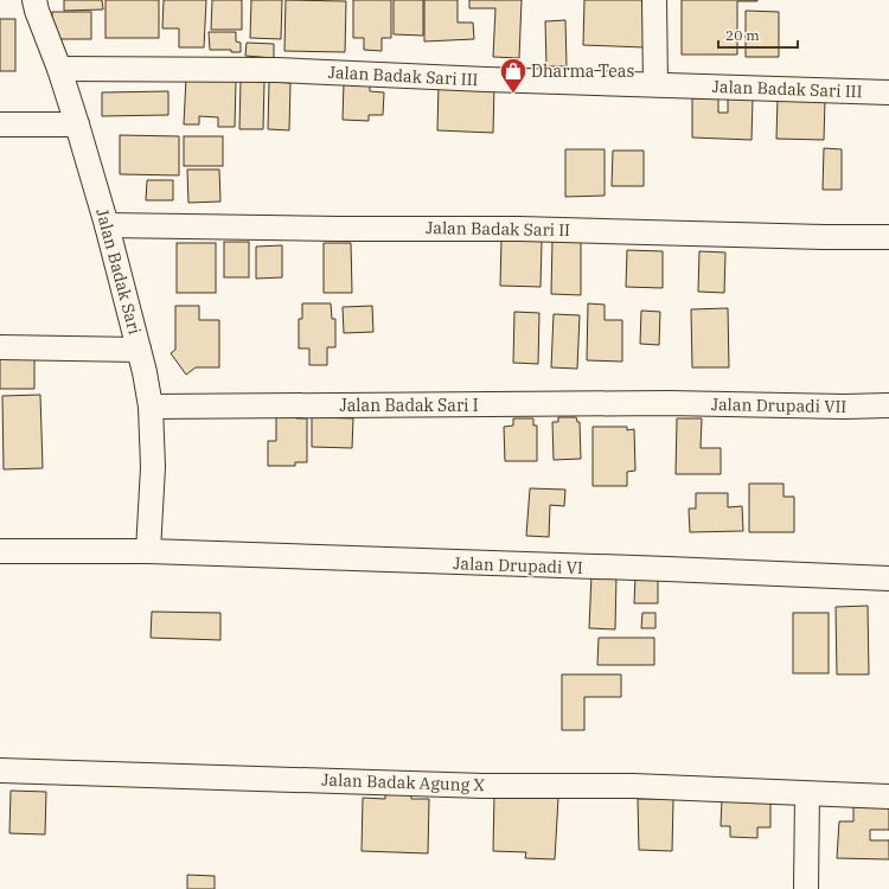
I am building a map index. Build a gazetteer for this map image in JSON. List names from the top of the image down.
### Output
{
  "streets": {
    "street": [
      "Jalan Badak Sari III",
      "Jalan Badak Sari II",
      "Jalan Badak Sari",
      "Jalan Badak Sari I",
      "Jalan Drupadi VII",
      "Jalan Drupadi VI",
      "Jalan Badak Agung X"
    ]
  },
  "crossings": [
    ["Jalan Badak Sari III", "Jalan Badak Sari"],
    ["Jalan Badak Sari II", "Jalan Badak Sari"],
    ["Jalan Badak Sari", "Jalan Badak Sari I"],
    ["Jalan Badak Sari", "Jalan Drupadi VI"],
    ["Jalan Badak Sari I", "Jalan Drupadi VII"]
  ],
  "places": {
    "shop": ["Dharma Teas"]
  },
  "scale_bar": "20 m"
}
